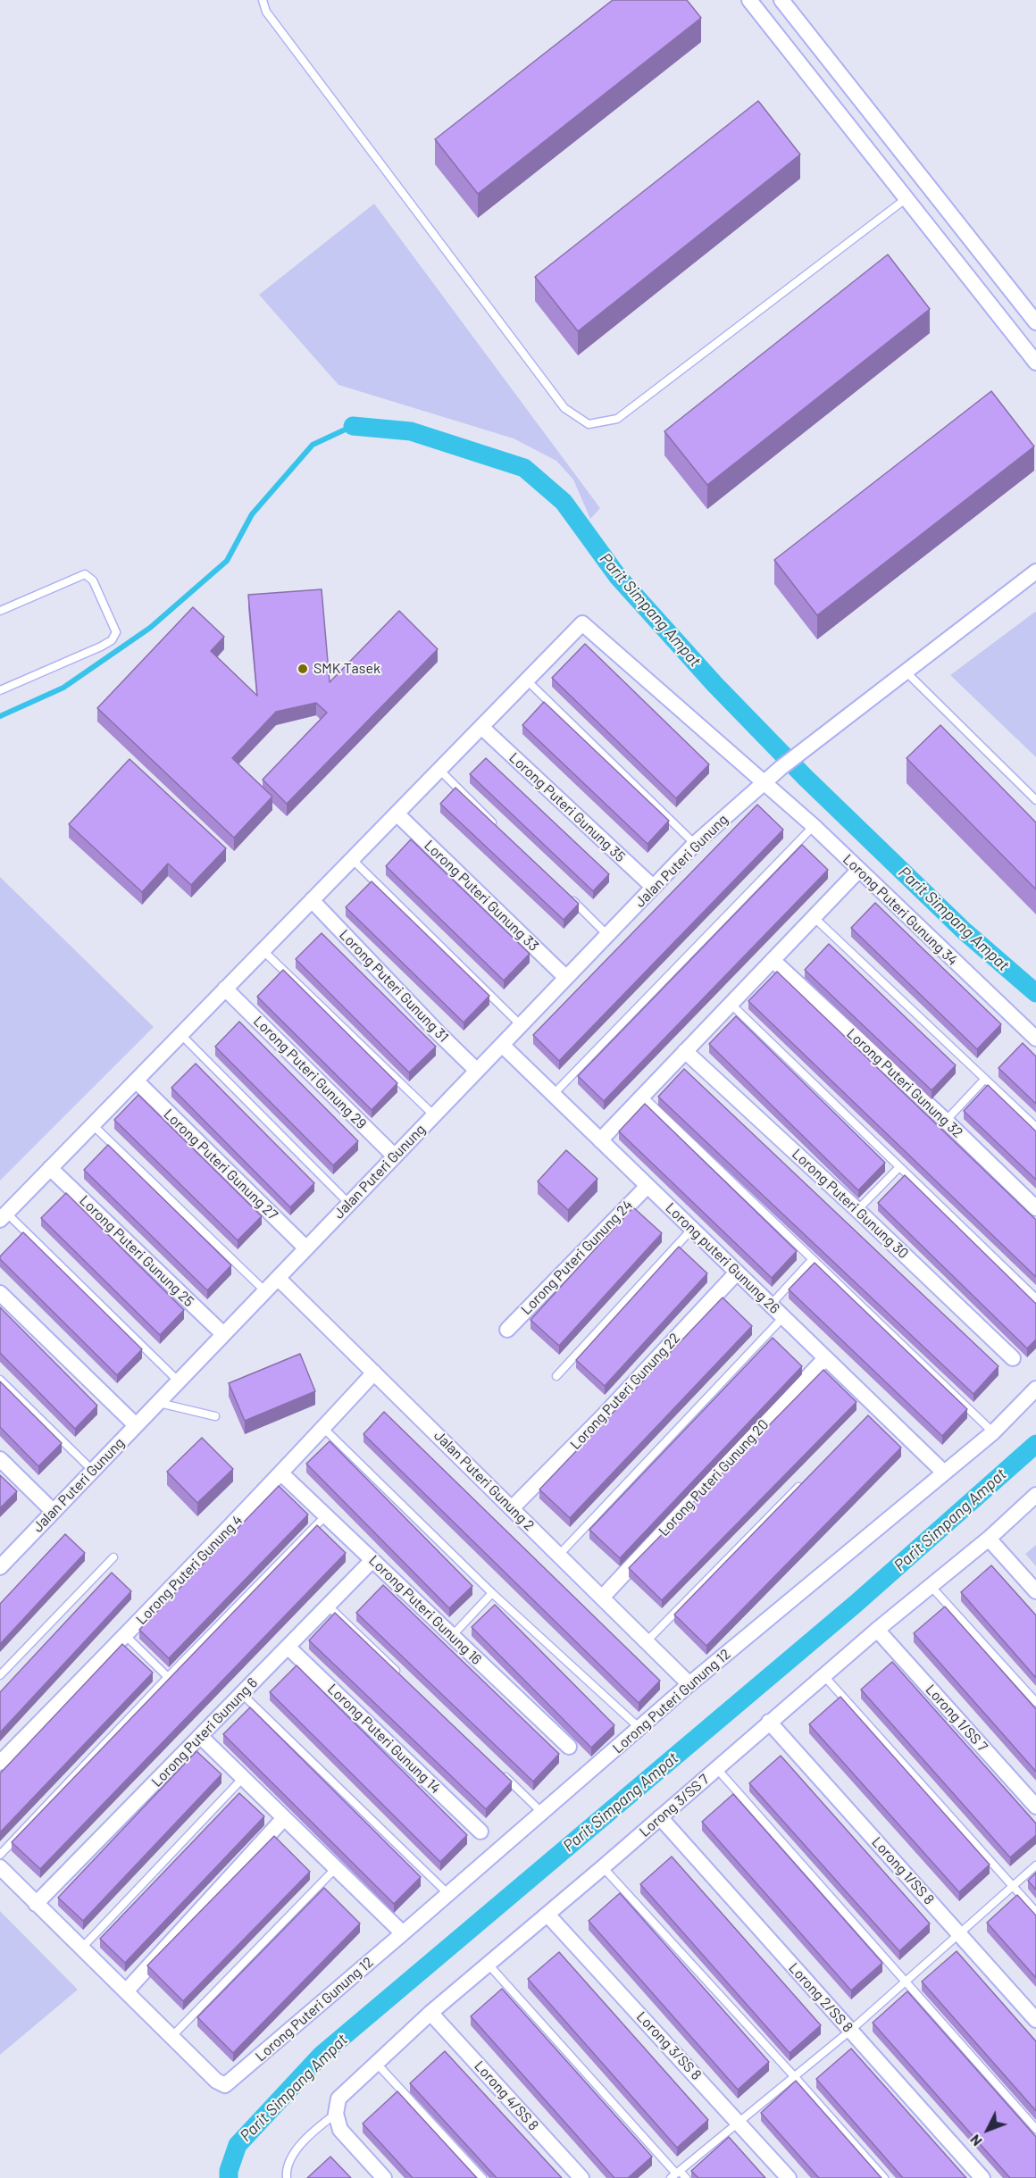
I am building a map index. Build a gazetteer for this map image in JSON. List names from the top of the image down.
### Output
{
  "streets": {
    "street": [
      "Lorong Puteri Gunung 35",
      "Jalan Puteri Gunung",
      "Lorong Puteri Gunung 33",
      "Lorong Puteri Gunung 34",
      "Lorong Puteri Gunung 31",
      "Lorong Puteri Gunung 29",
      "Lorong Puteri Gunung 32",
      "Lorong Puteri Gunung 27",
      "Lorong Puteri Gunung 30",
      "Lorong Puteri Gunung 25",
      "Lorong Puteri Gunung 24",
      "Lorong puteri Gunung 26",
      "Lorong Puteri Gunung 22",
      "Lorong Puteri Gunung 20",
      "Jalan Puteri Gunung 2",
      "Lorong Puteri Gunung 4",
      "Lorong Puteri Gunung 16",
      "Lorong Puteri Gunung 12",
      "Lorong 1/SS 7",
      "Lorong Puteri Gunung 6",
      "Lorong Puteri Gunung 14",
      "Lorong 3/SS 7",
      "Lorong 1/SS 8",
      "Lorong 2/SS 8",
      "Lorong 3/SS 8",
      "Lorong 4/SS 8"
    ]
  },
  "crossings": [
    ["Lorong Puteri Gunung 35", "Jalan Puteri Gunung"],
    ["Jalan Puteri Gunung", "Lorong Puteri Gunung 33"],
    ["Jalan Puteri Gunung", "Lorong Puteri Gunung 34"],
    ["Jalan Puteri Gunung", "Lorong Puteri Gunung 31"],
    ["Jalan Puteri Gunung", "Lorong Puteri Gunung 29"],
    ["Jalan Puteri Gunung", "Lorong Puteri Gunung 27"],
    ["Jalan Puteri Gunung", "Lorong Puteri Gunung 25"],
    ["Jalan Puteri Gunung", "Lorong puteri Gunung 26"],
    ["Jalan Puteri Gunung", "Jalan Puteri Gunung 2"],
    ["Lorong Puteri Gunung 24", "Lorong puteri Gunung 26"],
    ["Lorong puteri Gunung 26", "Lorong Puteri Gunung 22"],
    ["Lorong puteri Gunung 26", "Lorong Puteri Gunung 20"],
    ["Lorong puteri Gunung 26", "Lorong Puteri Gunung 12"],
    ["Lorong Puteri Gunung 22", "Jalan Puteri Gunung 2"],
    ["Lorong Puteri Gunung 20", "Jalan Puteri Gunung 2"],
    ["Jalan Puteri Gunung 2", "Lorong Puteri Gunung 4"],
    ["Jalan Puteri Gunung 2", "Lorong Puteri Gunung 12"],
    ["Lorong Puteri Gunung 4", "Lorong Puteri Gunung 16"],
    ["Lorong Puteri Gunung 16", "Lorong Puteri Gunung 6"],
    ["Lorong 1/SS 7", "Lorong 3/SS 7"],
    ["Lorong Puteri Gunung 6", "Lorong Puteri Gunung 14"],
    ["Lorong 3/SS 7", "Lorong 1/SS 8"],
    ["Lorong 3/SS 7", "Lorong 2/SS 8"],
    ["Lorong 3/SS 7", "Lorong 3/SS 8"],
    ["Lorong 3/SS 7", "Lorong 4/SS 8"]
  ],
  "water": ["Parit Simpang Ampat"],
  "places": ["SMK Tasek"],
  "north": "bottom left"
}
